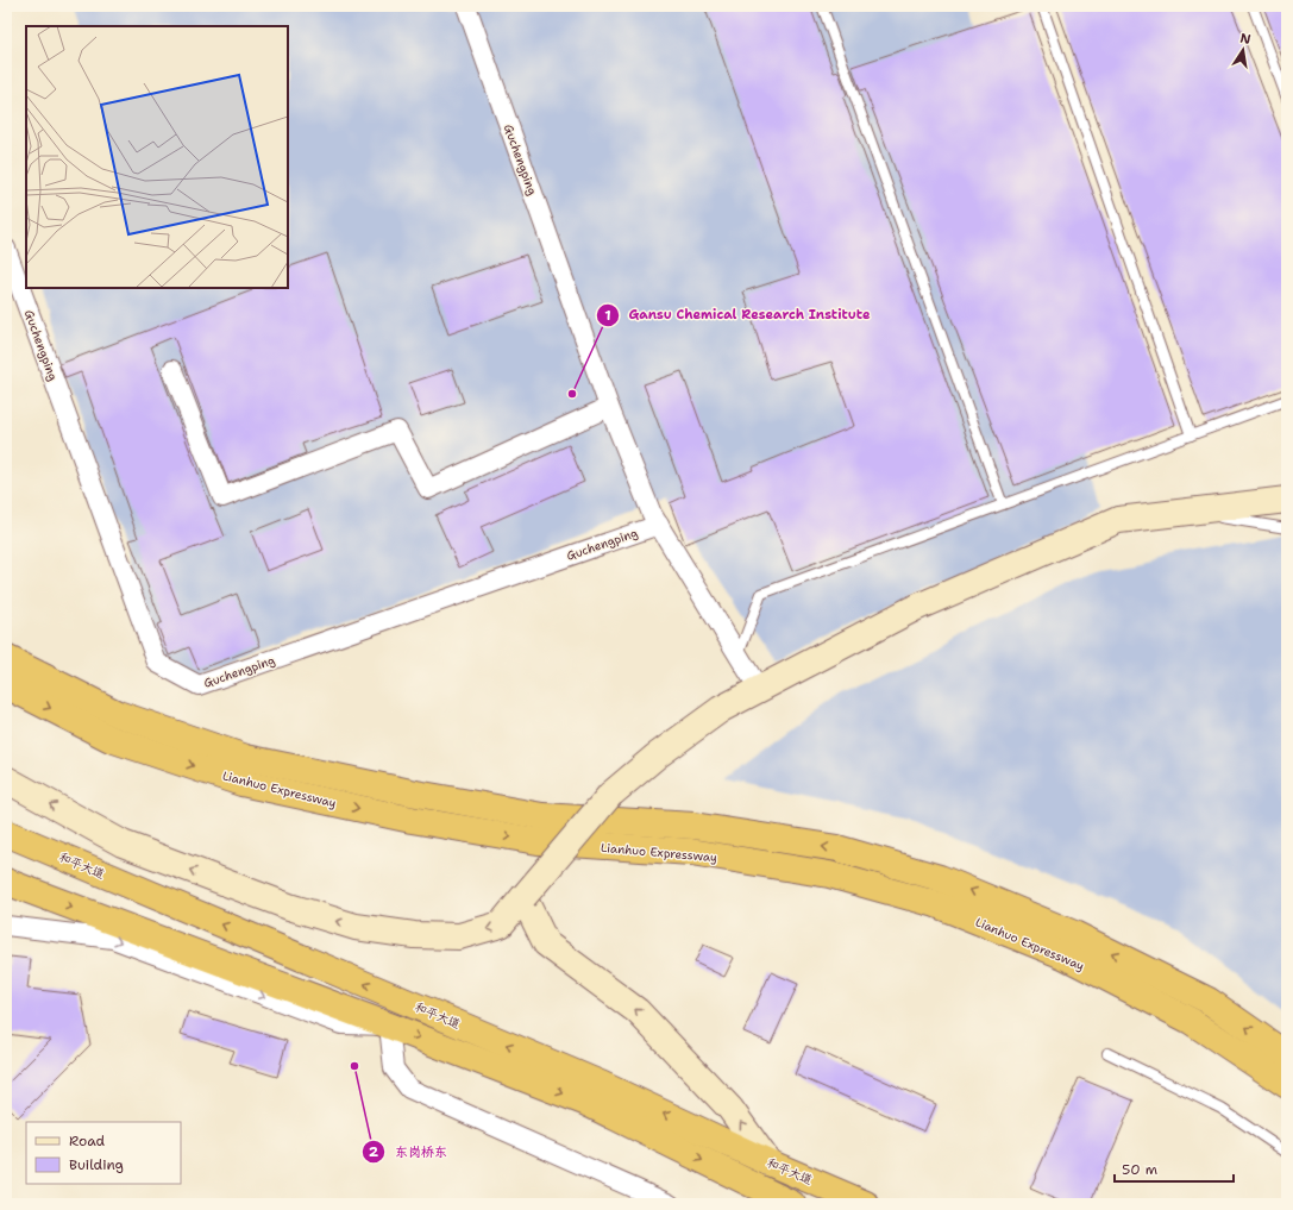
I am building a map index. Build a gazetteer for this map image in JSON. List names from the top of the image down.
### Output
{
  "streets": {
    "highway": ["Lianhuo Expressway", "和平大道"],
    "street": ["Guchengping"]
  },
  "places": ["Gansu Chemical Research Institute", "东岗桥东"],
  "legend": ["Road", "Building"],
  "scale_bar": "50 m",
  "north": "top"
}
